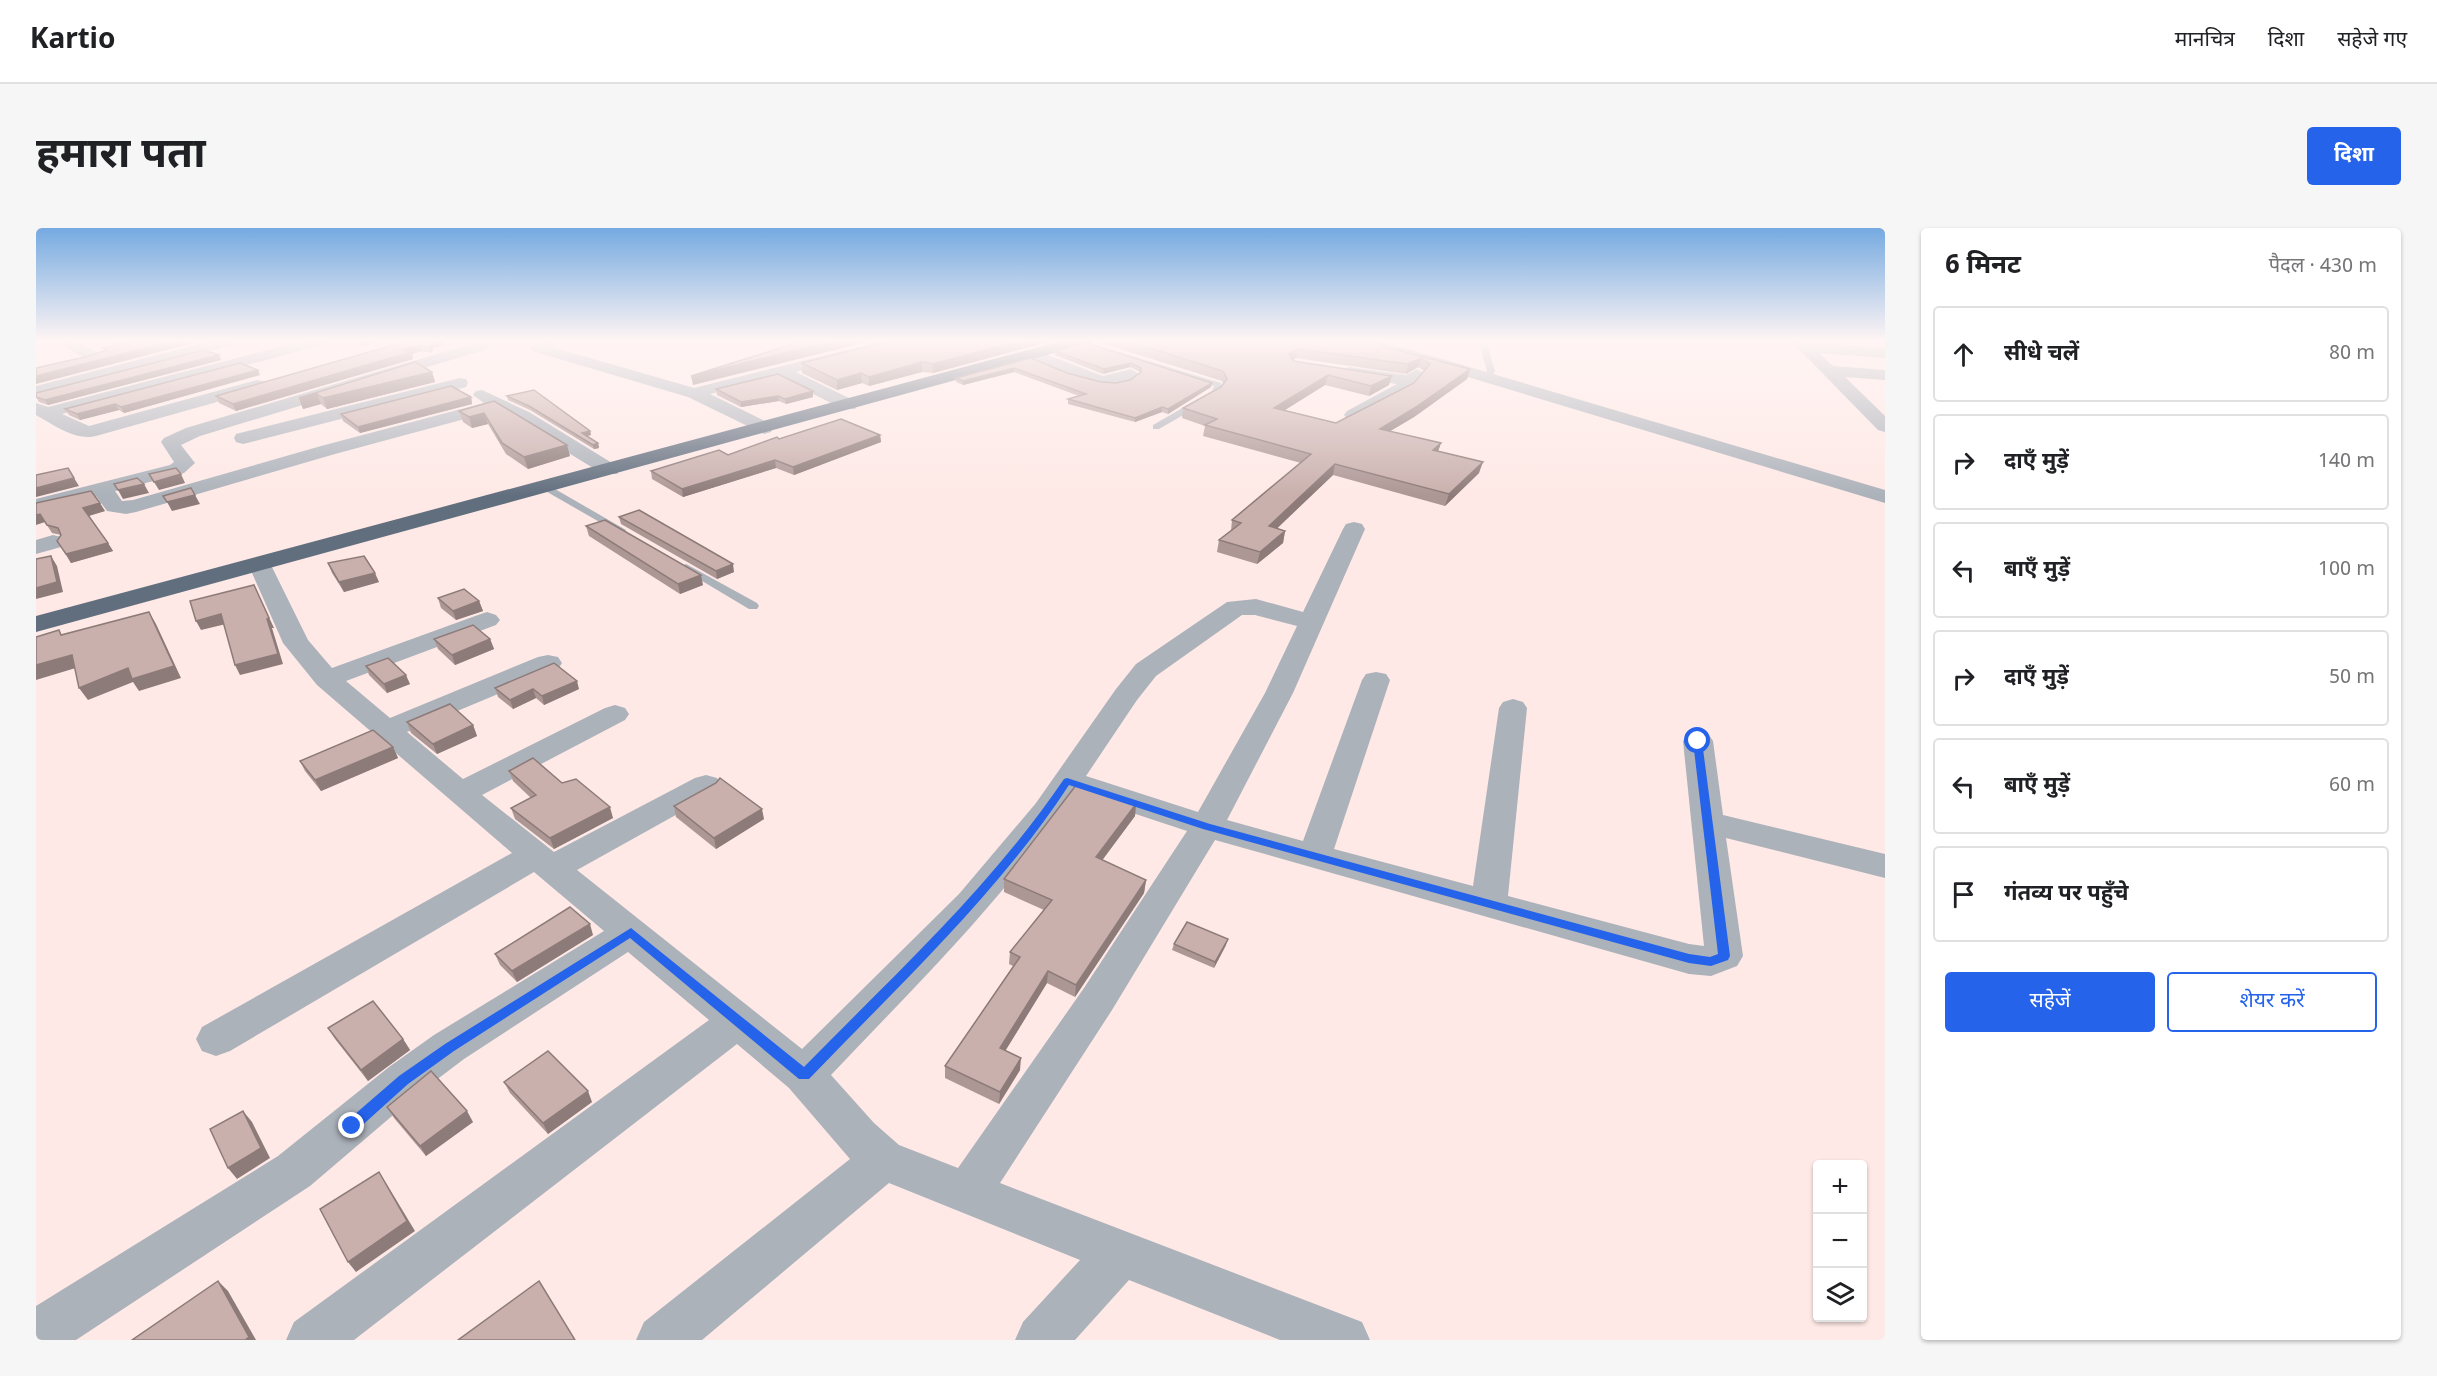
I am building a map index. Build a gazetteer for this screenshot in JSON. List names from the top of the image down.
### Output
{
  "page": {
    "header": "Kartio",
    "nav": ["मानचित्र", "दिशा", "सहेजे गए"],
    "buttons": [
      "दिशा",
      ["सहेजें", "शेयर करें"]
    ],
    "title": "हमारा पता",
    "heading": ["6 मिनट", "पैदल · 430 m"],
    "list": [
      ["सीधे चलें", "80 m"],
      ["दाएँ मुड़ें", "140 m"],
      ["बाएँ मुड़ें", "100 m"],
      ["दाएँ मुड़ें", "50 m"],
      ["बाएँ मुड़ें", "60 m"],
      "गंतव्य पर पहुँचे"
    ],
    "map_buttons": ["+", "−"]
  }
}
